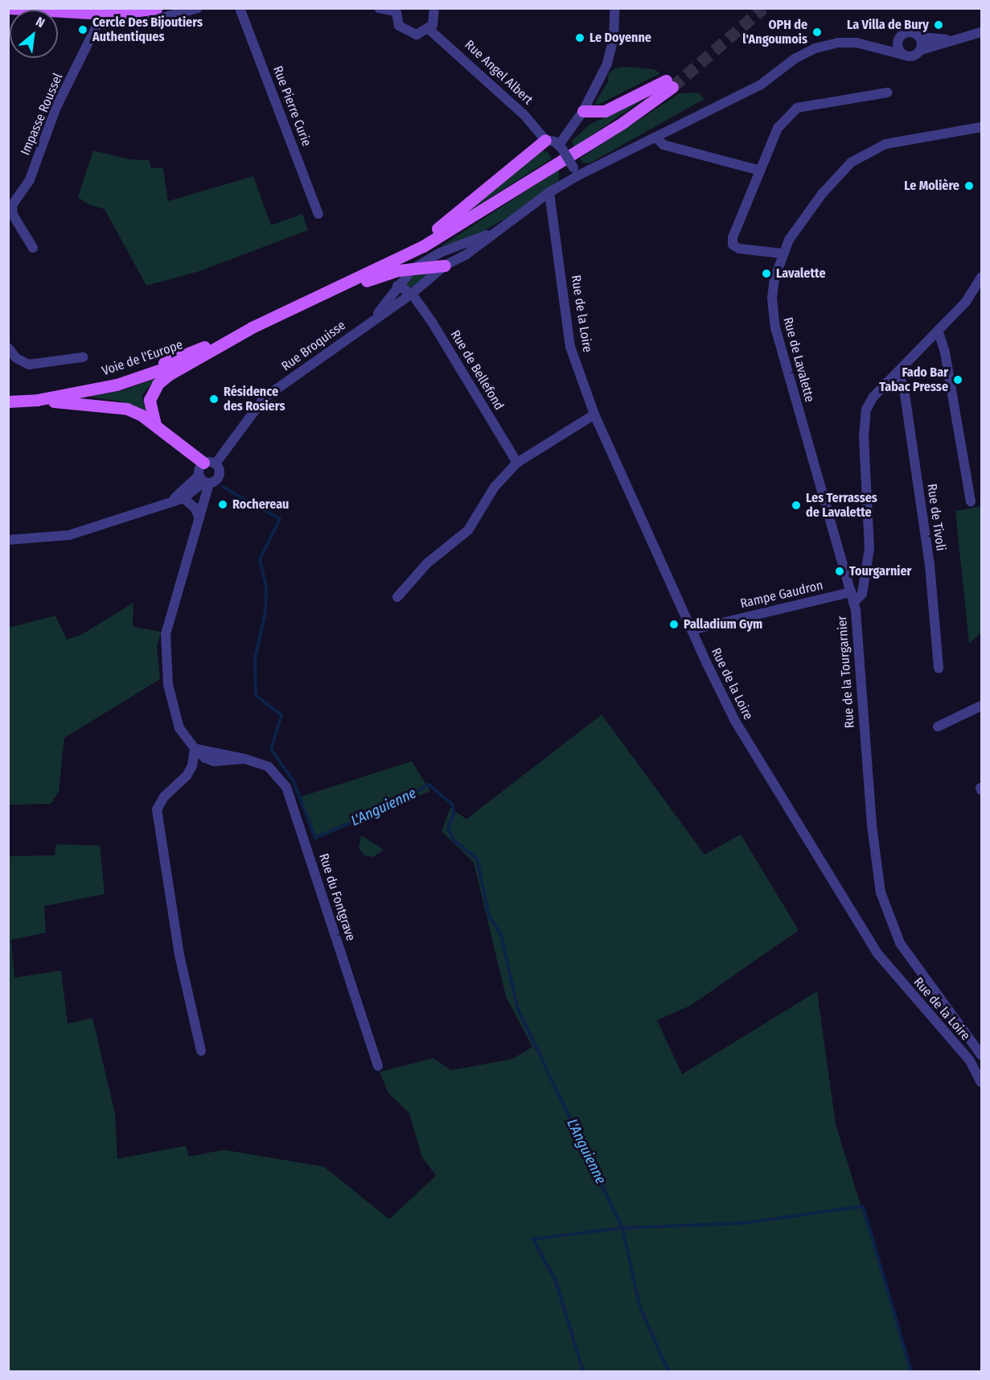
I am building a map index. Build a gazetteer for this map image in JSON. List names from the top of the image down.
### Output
{
  "streets": {
    "main road": ["Voie de l'Europe"],
    "street": [
      "Rue Angel Albert",
      "Rue Pierre Curie",
      "Impasse Roussel",
      "Rue de la Loire",
      "Rue Broquisse",
      "Rue de Lavalette",
      "Rue de Bellefond",
      "Rue de Tivoli",
      "Rampe Gaudron",
      "Rue de la Tourgarnier",
      "Rue du Fontgrave"
    ]
  },
  "crossings": [
    ["Rue de la Loire", "Rue Broquisse"],
    ["Rue de la Loire", "Rampe Gaudron"],
    ["Rue Broquisse", "Rue de Bellefond"],
    ["Rue de Lavalette", "Rampe Gaudron"],
    ["Rue de Lavalette", "Rue de la Tourgarnier"],
    ["Rue de Tivoli", "Rue de la Tourgarnier"],
    ["Rampe Gaudron", "Rue de la Tourgarnier"]
  ],
  "water": ["L'Anguienne"],
  "places": [
    "La Villa de Bury",
    "Cercle Des Bijoutiers Authentiques",
    "OPH de l'Angoumois",
    "Le Doyenne",
    "Le Molière",
    "Lavalette",
    "Fado Bar Tabac Presse",
    "Résidence des Rosiers",
    "Rochereau",
    "Les Terrasses de Lavalette",
    "Tourgarnier",
    "Palladium Gym"
  ],
  "north": "top right"
}
